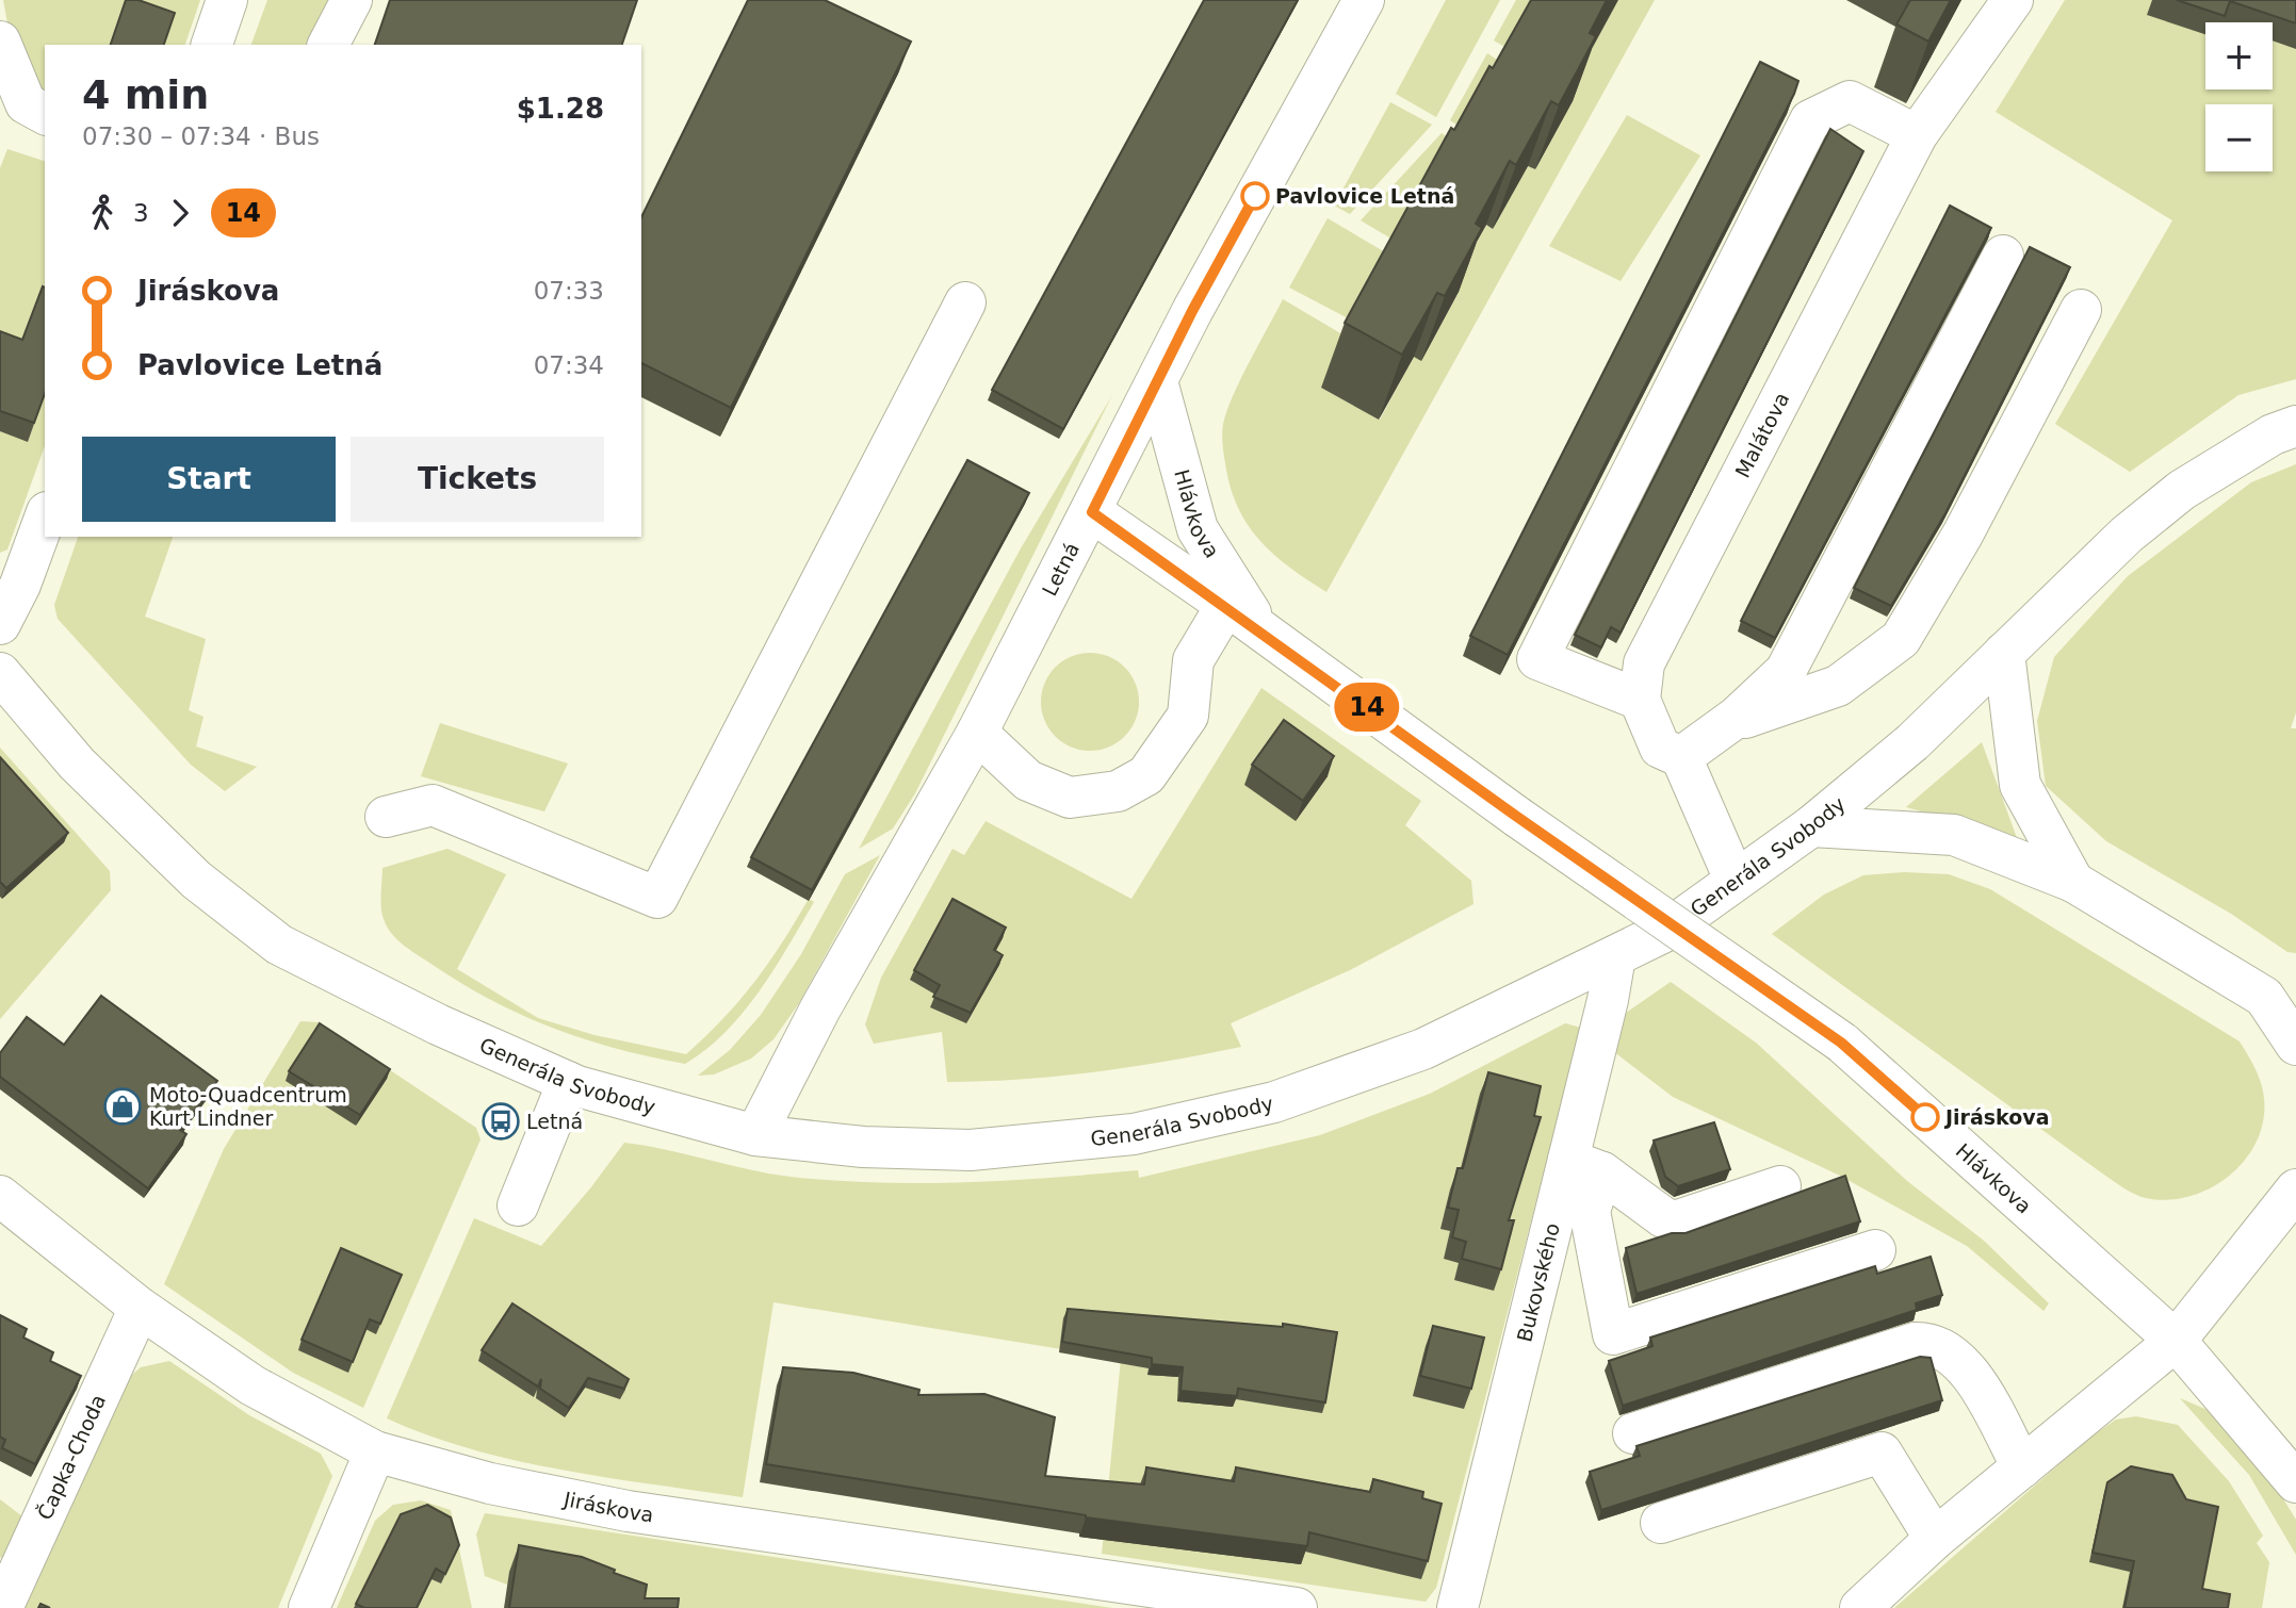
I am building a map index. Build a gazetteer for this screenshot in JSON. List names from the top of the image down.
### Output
{
  "streets": {
    "street": [
      "Malátova",
      "Hlávkova",
      "Letná",
      "Generála Svobody",
      "Bukovského",
      "Čapka-Choda",
      "Jiráskova"
    ]
  },
  "crossings": [
    ["Malátova", "Generála Svobody"],
    ["Hlávkova", "Letná"],
    ["Letná", "Generála Svobody"],
    ["Generála Svobody", "Bukovského"],
    ["Čapka-Choda", "Jiráskova"]
  ],
  "places": {
    "other": ["Pavlovice Letná", "Jiráskova"],
    "shop": ["Moto-Quadcentrum Kurt Lindner"],
    "bus stop": ["Letná"]
  },
  "lines": ["bus line 14"],
  "page": {
    "on_map": "14",
    "map_buttons": ["+", "−"],
    "heading": ["4 min", "07:30 – 07:34 · Bus", "$1.28"],
    "legs": ["3", "14"],
    "list": [
      {
        "name": "Jiráskova",
        "value": "07:33"
      },
      {
        "name": "Pavlovice Letná",
        "value": "07:34"
      }
    ],
    "buttons": ["Start", "Tickets"]
  }
}
